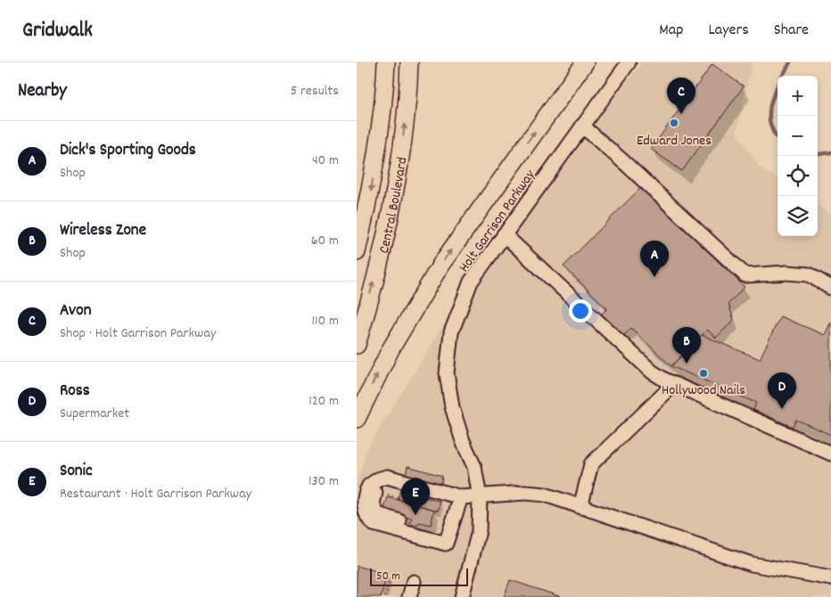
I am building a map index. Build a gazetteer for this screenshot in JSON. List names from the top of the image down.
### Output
{
  "streets": {
    "main road": ["Central Boulevard"],
    "street": ["Holt Garrison Parkway"]
  },
  "places": ["Edward Jones", "Hollywood Nails"],
  "scale_bar": "50 m",
  "page": {
    "header": "Gridwalk",
    "nav": ["Map", "Layers", "Share"],
    "heading": ["Nearby", "5 results"],
    "map_buttons": ["+", "−"],
    "pins": [
      "C",
      "A",
      "B",
      "D",
      "E"
    ],
    "list": [
      {
        "mark": "A",
        "name": "Dick's Sporting Goods",
        "note": "Shop",
        "value": "40 m"
      },
      {
        "mark": "B",
        "name": "Wireless Zone",
        "note": "Shop",
        "value": "60 m"
      },
      {
        "mark": "C",
        "name": "Avon",
        "note": "Shop · Holt Garrison Parkway",
        "value": "110 m"
      },
      {
        "mark": "D",
        "name": "Ross",
        "note": "Supermarket",
        "value": "120 m"
      },
      {
        "mark": "E",
        "name": "Sonic",
        "note": "Restaurant · Holt Garrison Parkway",
        "value": "130 m"
      }
    ],
    "scale": "50 m"
  }
}
